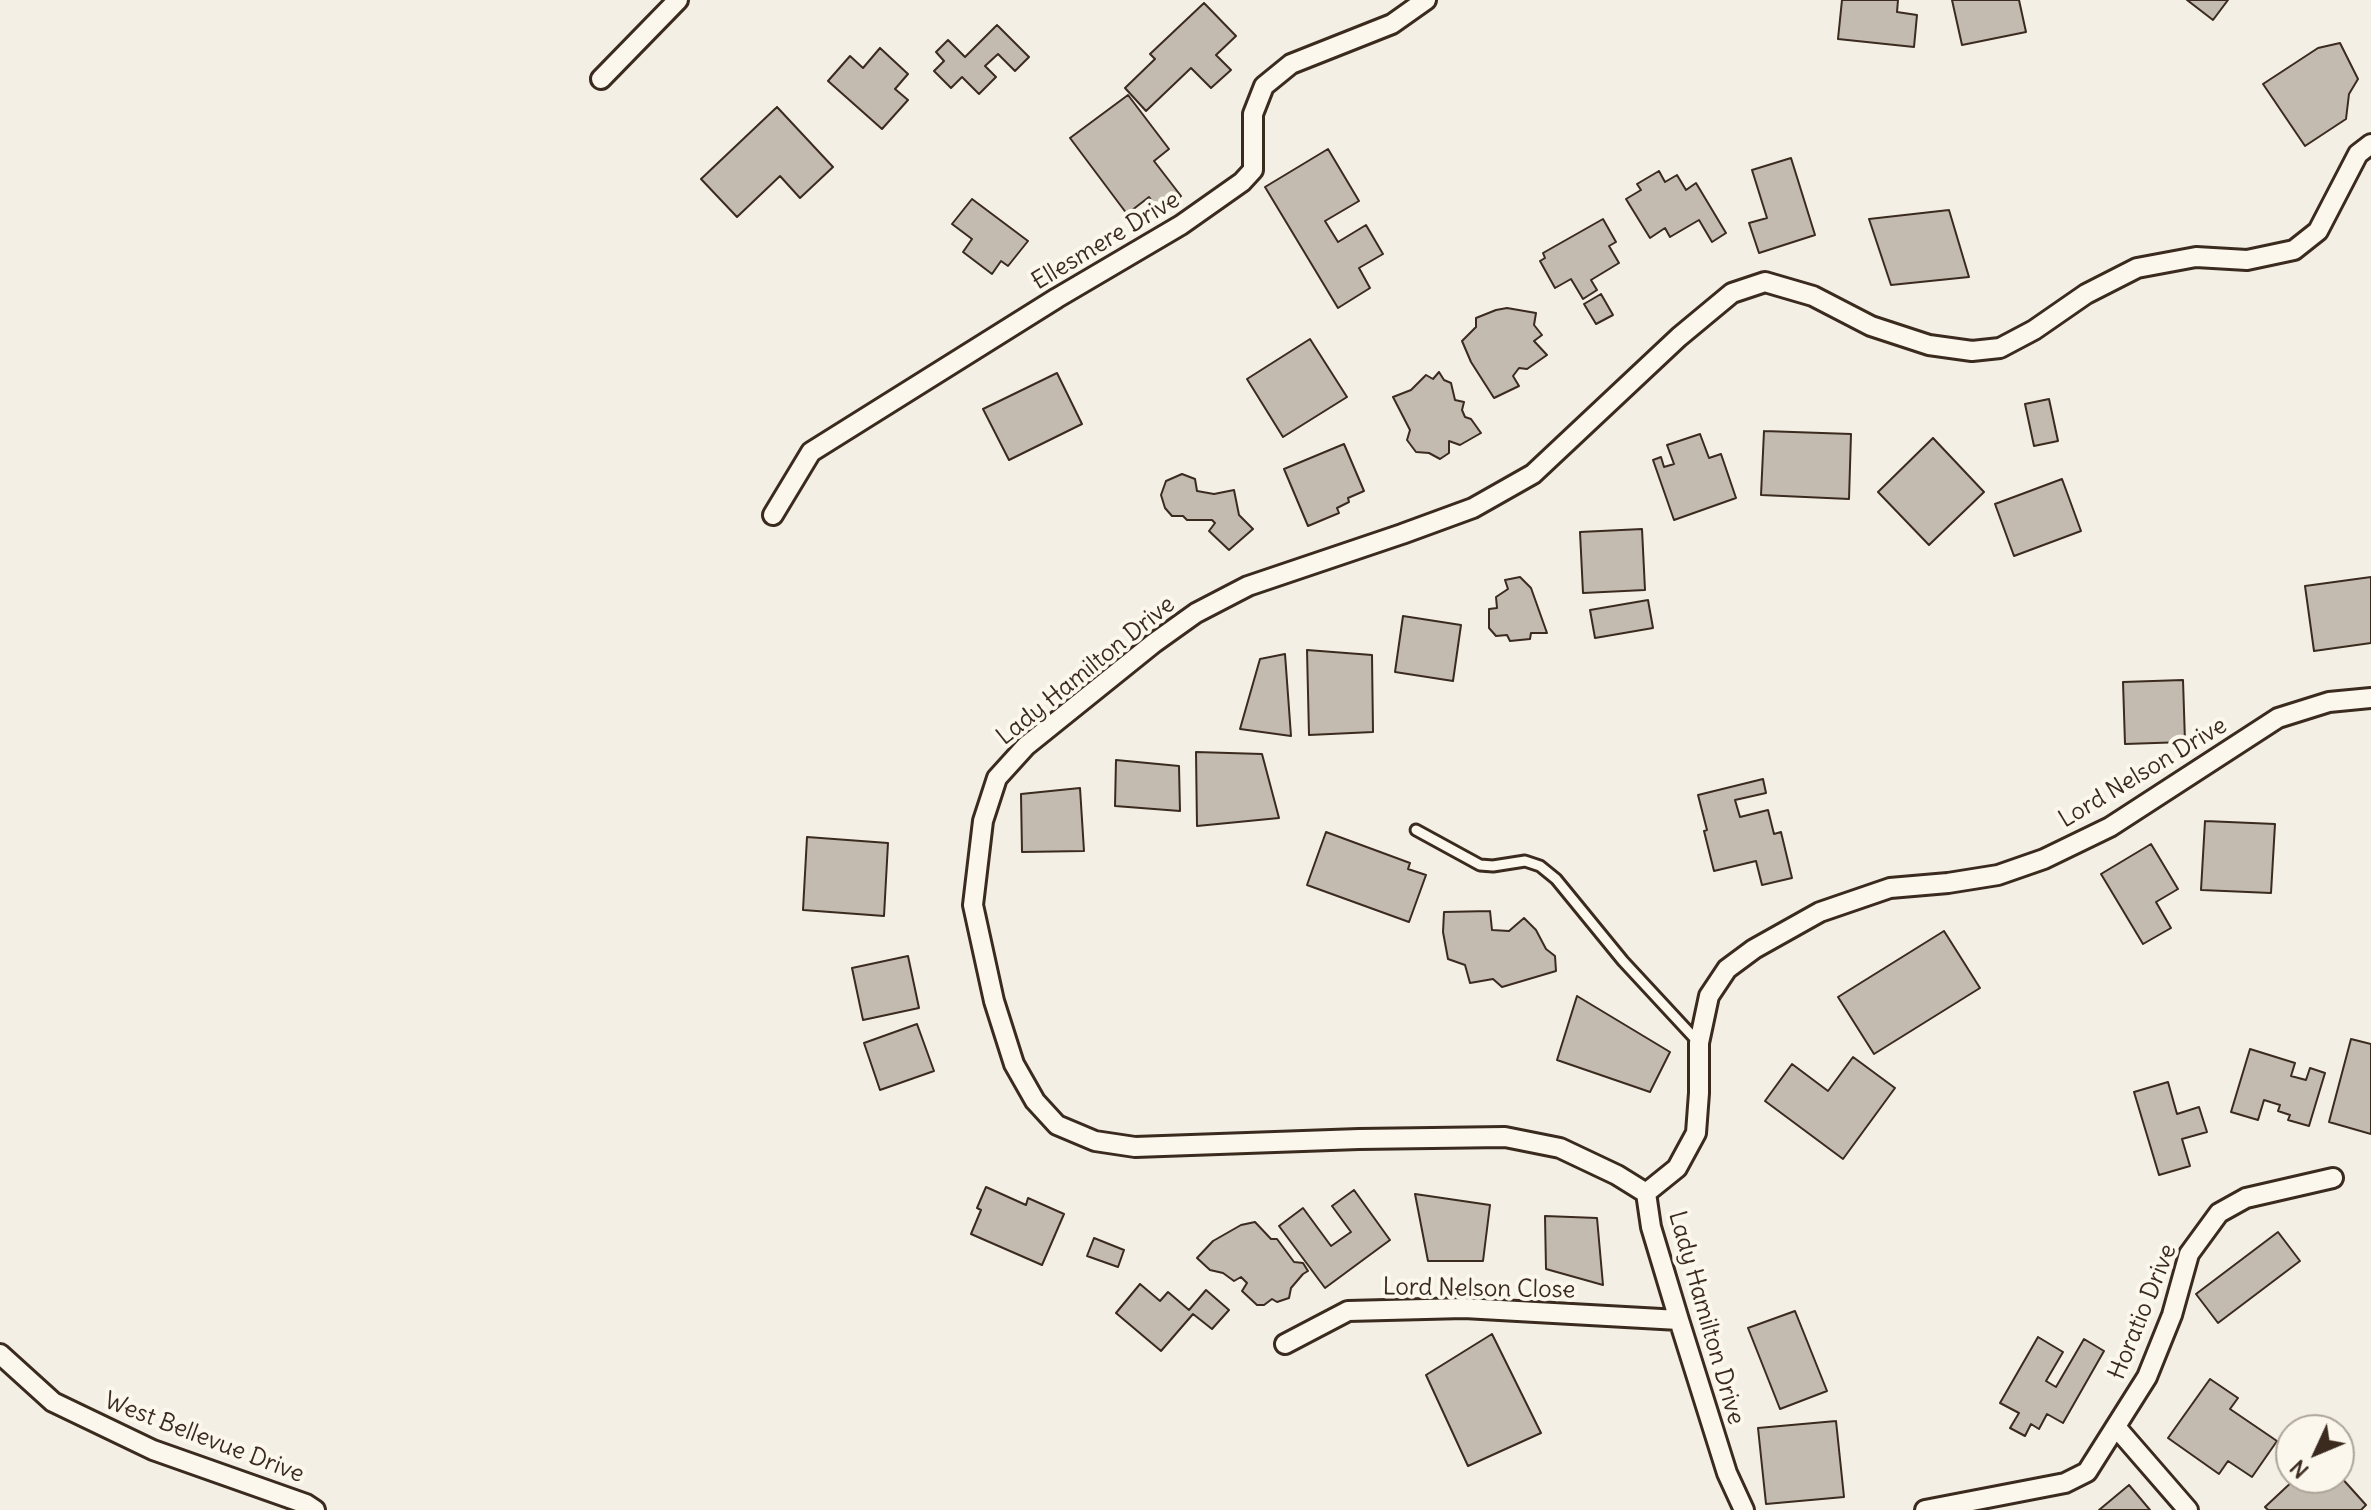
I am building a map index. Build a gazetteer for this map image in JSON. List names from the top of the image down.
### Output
{
  "streets": {
    "street": [
      "Ellesmere Drive",
      "Lady Hamilton Drive",
      "Lord Nelson Drive",
      "Lord Nelson Close",
      "Horatio Drive",
      "West Bellevue Drive"
    ]
  },
  "crossings": [
    ["Lady Hamilton Drive", "Lord Nelson Drive"],
    ["Lady Hamilton Drive", "Lord Nelson Close"]
  ],
  "north": "bottom left"
}
